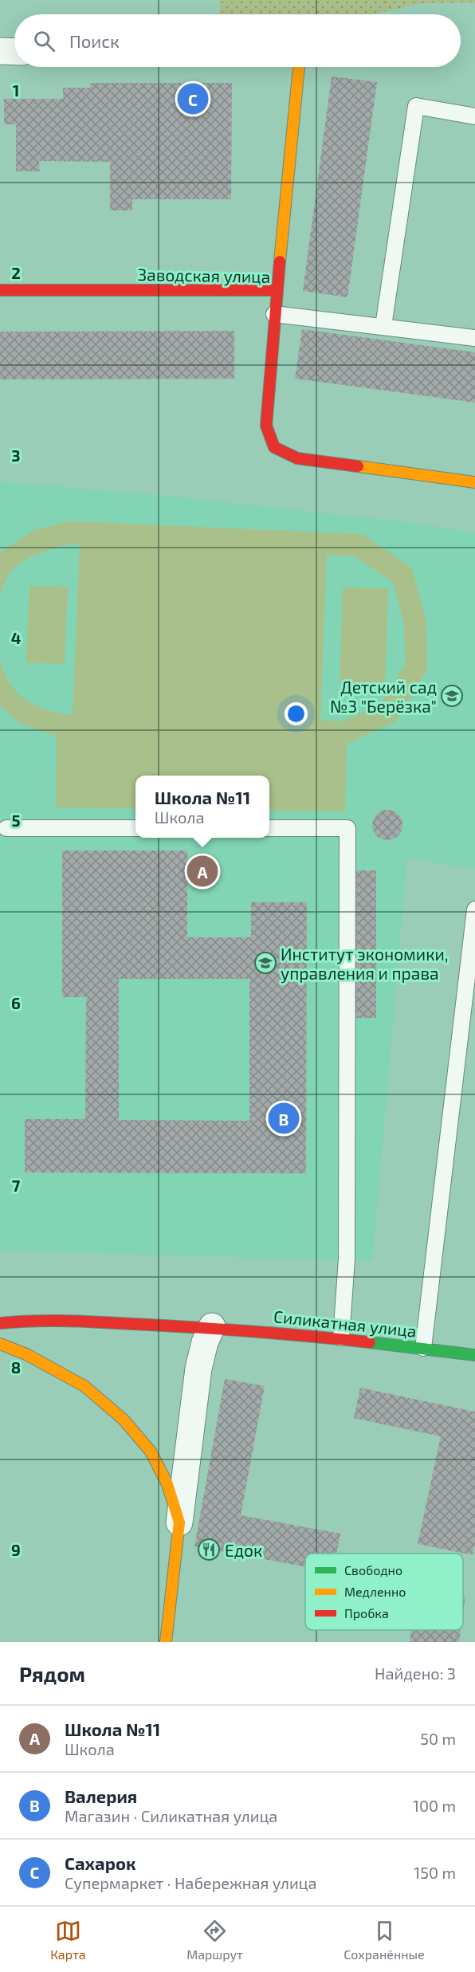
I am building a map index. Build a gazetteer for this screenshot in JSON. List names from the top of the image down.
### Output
{
  "streets": {
    "street": ["Заводская улица", "Силикатная улица"]
  },
  "places": {
    "school or university": ["Детский сад №3 \"Берёзка\"", "Институт экономики, управления и права"],
    "restaurant": ["Едок"]
  },
  "legend": ["Свободно", "Медленно", "Пробка"],
  "page": {
    "search": "Поиск",
    "pins": ["C", "A", "B"],
    "popup": ["Школа №11", "Школа"],
    "heading": ["Рядом", "Найдено: 3"],
    "list": [
      {
        "mark": "A",
        "name": "Школа №11",
        "note": "Школа",
        "value": "50 m"
      },
      {
        "mark": "B",
        "name": "Валерия",
        "note": "Магазин · Силикатная улица",
        "value": "100 m"
      },
      {
        "mark": "C",
        "name": "Сахарок",
        "note": "Супермаркет · Набережная улица",
        "value": "150 m"
      }
    ],
    "nav": ["Карта", "Маршрут", "Сохранённые"]
  },
  "grid": {
    "rows": [
      "1",
      "2",
      "3",
      "4",
      "5",
      "6",
      "7",
      "8",
      "9"
    ]
  }
}
